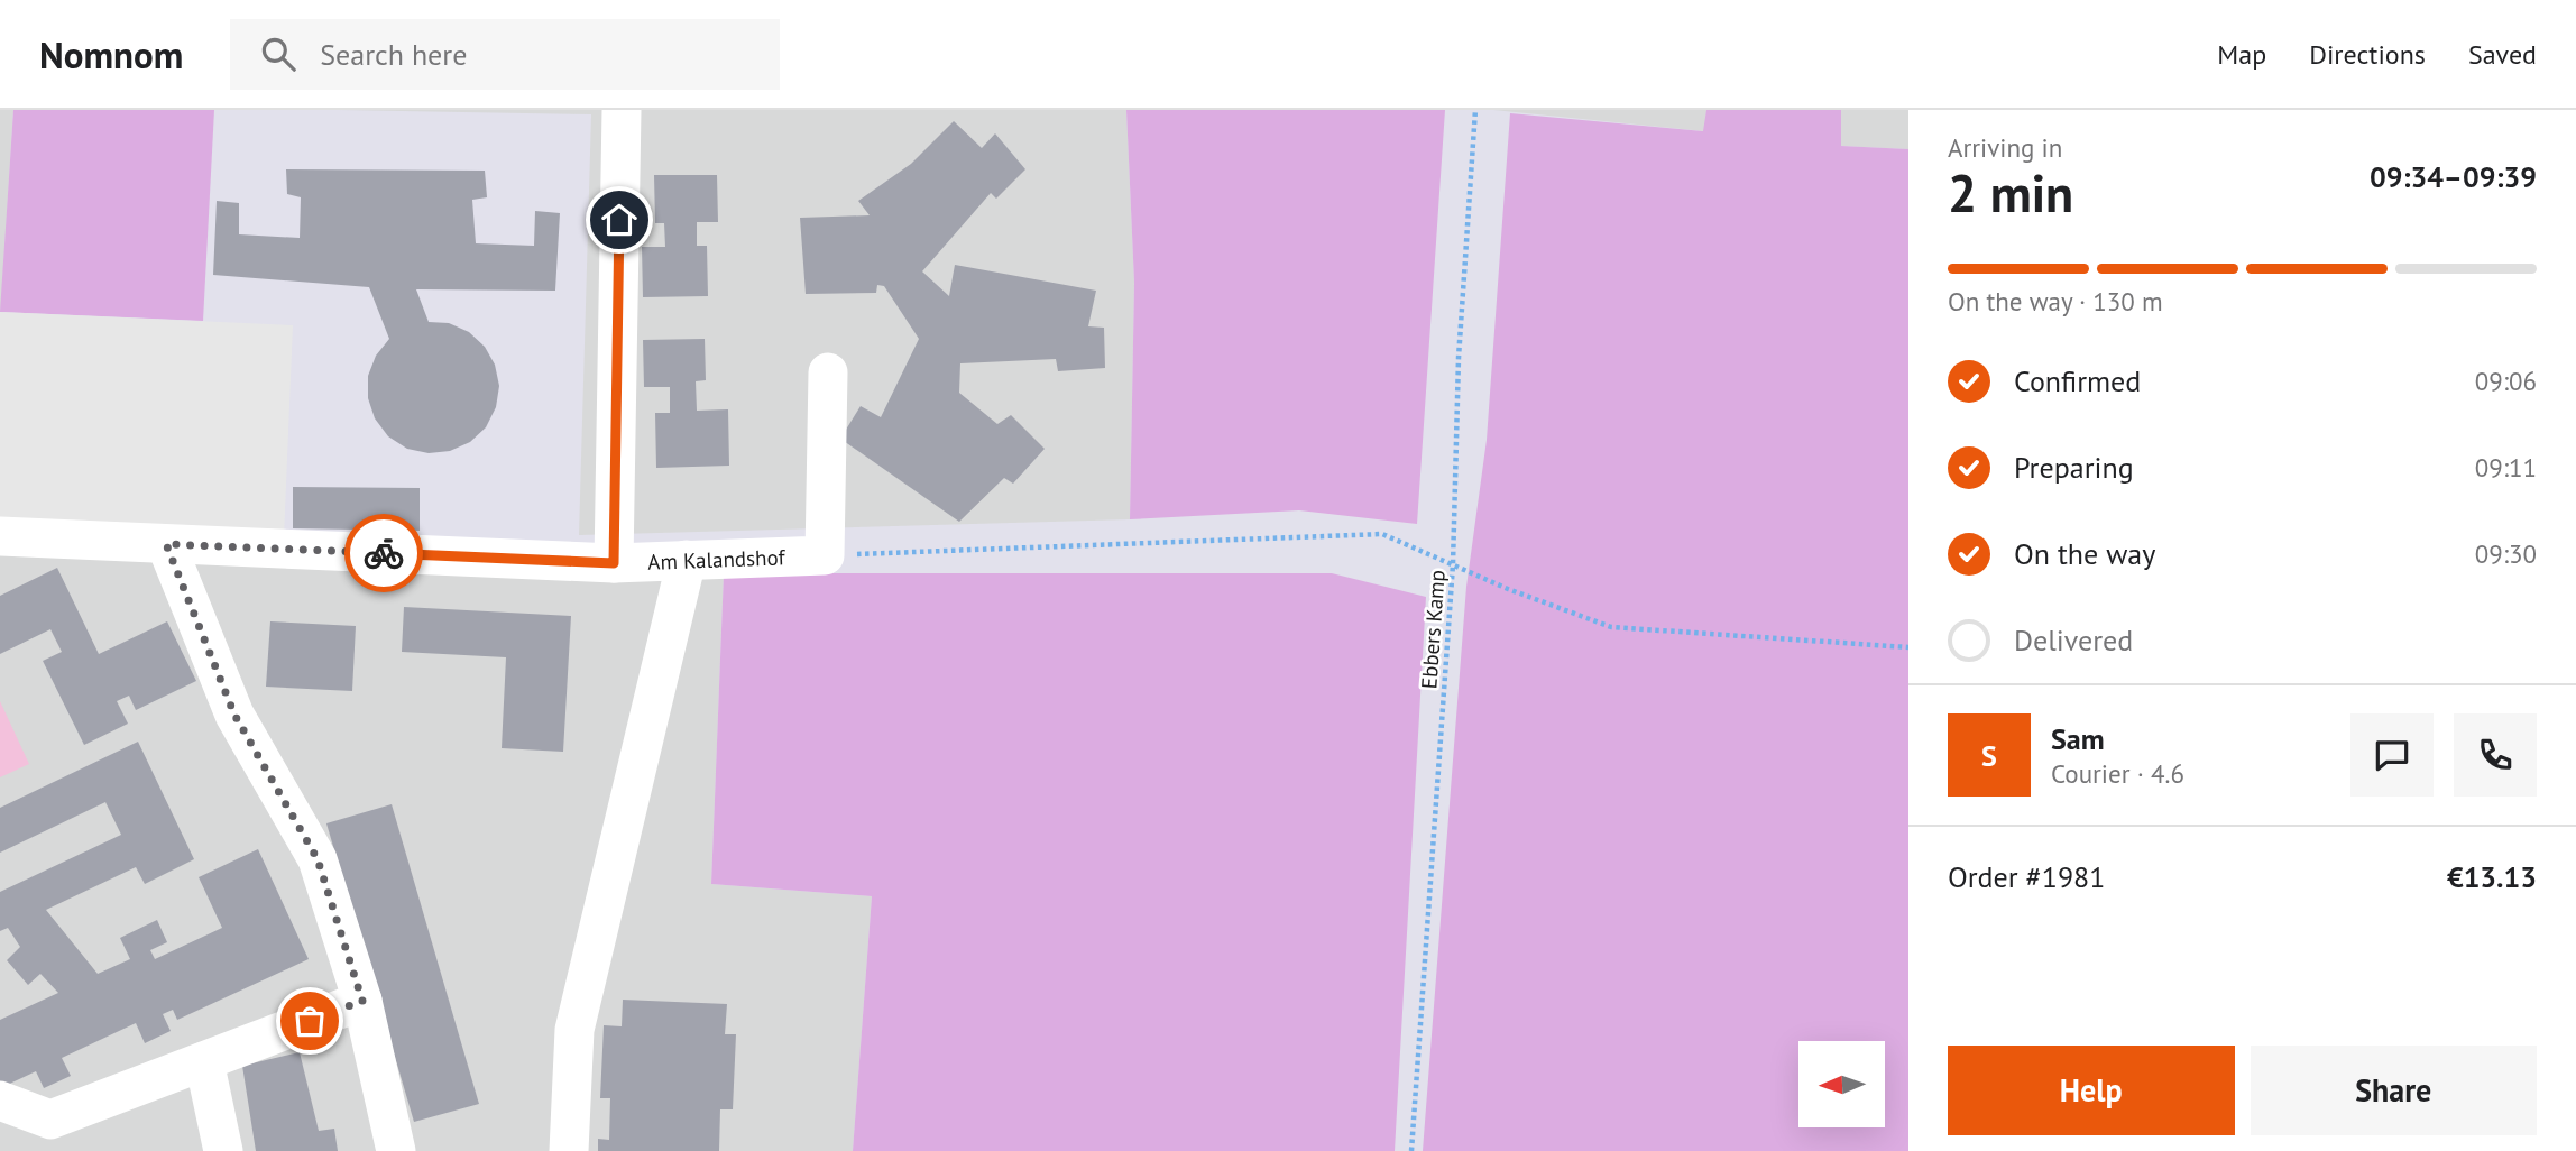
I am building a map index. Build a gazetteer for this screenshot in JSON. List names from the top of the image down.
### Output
{
  "streets": {
    "street": ["Am Kalandshof"],
    "path": ["Ebbers Kamp"]
  },
  "north": "left",
  "page": {
    "header": "Nomnom",
    "search": "Search here",
    "nav": ["Map", "Directions", "Saved"],
    "heading": ["2 min", "Arriving in", "09:34–09:39"],
    "panel": [
      "Sam",
      "Courier · 4.6",
      "Order #1981",
      "€13.13"
    ],
    "bar": "On the way · 130 m",
    "list": [
      ["Confirmed", "09:06"],
      ["Preparing", "09:11"],
      ["On the way", "09:30"],
      "Delivered"
    ],
    "round": "S",
    "buttons": ["Help", "Share"]
  }
}
